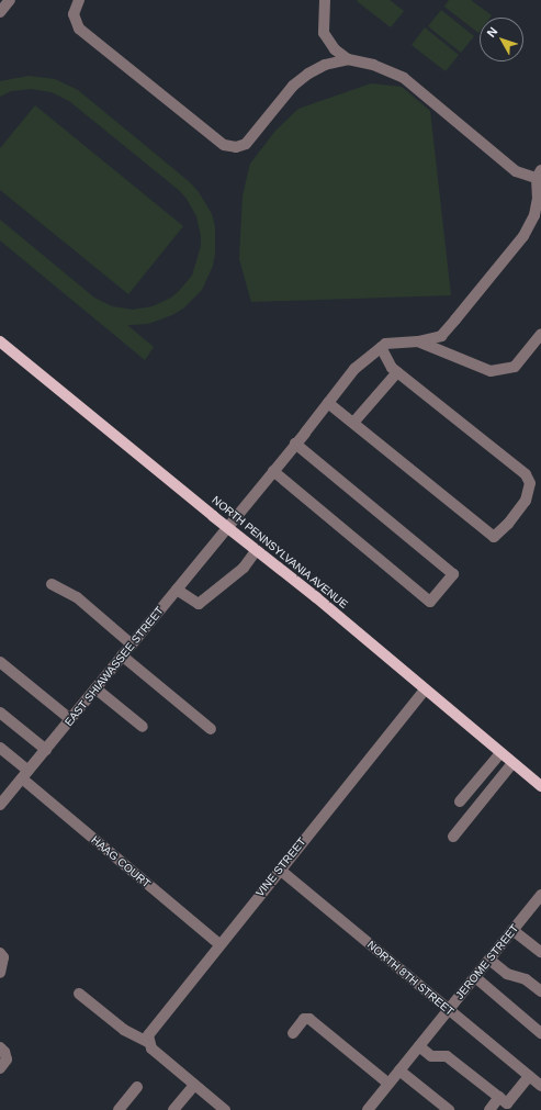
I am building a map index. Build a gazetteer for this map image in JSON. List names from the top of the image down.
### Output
{
  "streets": {
    "main road": ["NORTH PENNSYLVANIA AVENUE"],
    "street": [
      "EAST SHIAWASSEE STREET",
      "HAAG COURT",
      "VINE STREET",
      "JEROME STREET",
      "NORTH 8TH STREET"
    ]
  },
  "crossings": [
    ["NORTH PENNSYLVANIA AVENUE", "EAST SHIAWASSEE STREET"],
    ["NORTH PENNSYLVANIA AVENUE", "VINE STREET"],
    ["EAST SHIAWASSEE STREET", "HAAG COURT"],
    ["HAAG COURT", "VINE STREET"],
    ["VINE STREET", "NORTH 8TH STREET"],
    ["JEROME STREET", "NORTH 8TH STREET"]
  ],
  "north": "top left"
}
